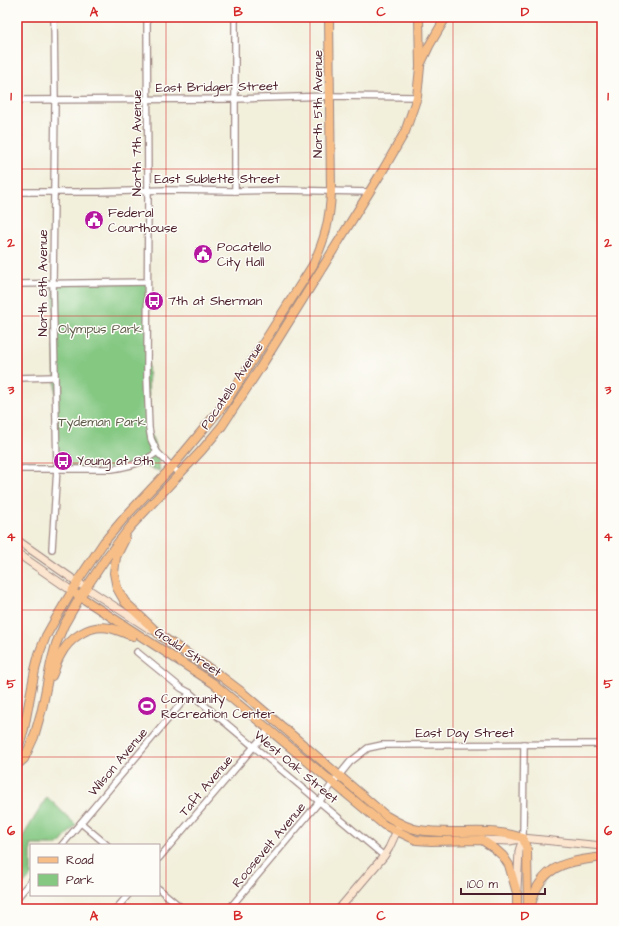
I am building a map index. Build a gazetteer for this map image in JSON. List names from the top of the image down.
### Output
{
  "streets": {
    "main road": ["North 5th Avenue", "Pocatello Avenue", "Gould Street"],
    "street": [
      "East Bridger Street",
      "North 7th Avenue",
      "East Sublette Street",
      "North 8th Avenue",
      "East Day Street",
      "Wilson Avenue",
      "West Oak Street",
      "Taft Avenue",
      "Roosevelt Avenue"
    ]
  },
  "crossings": [
    ["East Bridger Street", "North 5th Avenue"],
    ["East Bridger Street", "North 7th Avenue"],
    ["East Bridger Street", "North 8th Avenue"],
    ["East Bridger Street", "Pocatello Avenue"],
    ["North 5th Avenue", "East Sublette Street"],
    ["North 5th Avenue", "Pocatello Avenue"],
    ["North 7th Avenue", "East Sublette Street"],
    ["North 7th Avenue", "Pocatello Avenue"],
    ["East Sublette Street", "North 8th Avenue"],
    ["East Sublette Street", "Pocatello Avenue"],
    ["Pocatello Avenue", "Gould Street"],
    ["Gould Street", "East Day Street"],
    ["Gould Street", "Taft Avenue"],
    ["Gould Street", "Roosevelt Avenue"],
    ["East Day Street", "Roosevelt Avenue"],
    ["Wilson Avenue", "West Oak Street"],
    ["West Oak Street", "Taft Avenue"],
    ["West Oak Street", "Roosevelt Avenue"]
  ],
  "parks": ["Olympus Park", "Tydeman Park"],
  "places": {
    "public building": ["Federal Courthouse", "Pocatello City Hall"],
    "bus stop": ["7th at Sherman", "Young at 8th"],
    "sports": ["Community Recreation Center"]
  },
  "legend": ["Road", "Park"],
  "scale_bar": "100 m",
  "grid": {
    "columns": [
      "A",
      "B",
      "C",
      "D"
    ],
    "rows": [
      "1",
      "2",
      "3",
      "4",
      "5",
      "6"
    ]
  }
}
